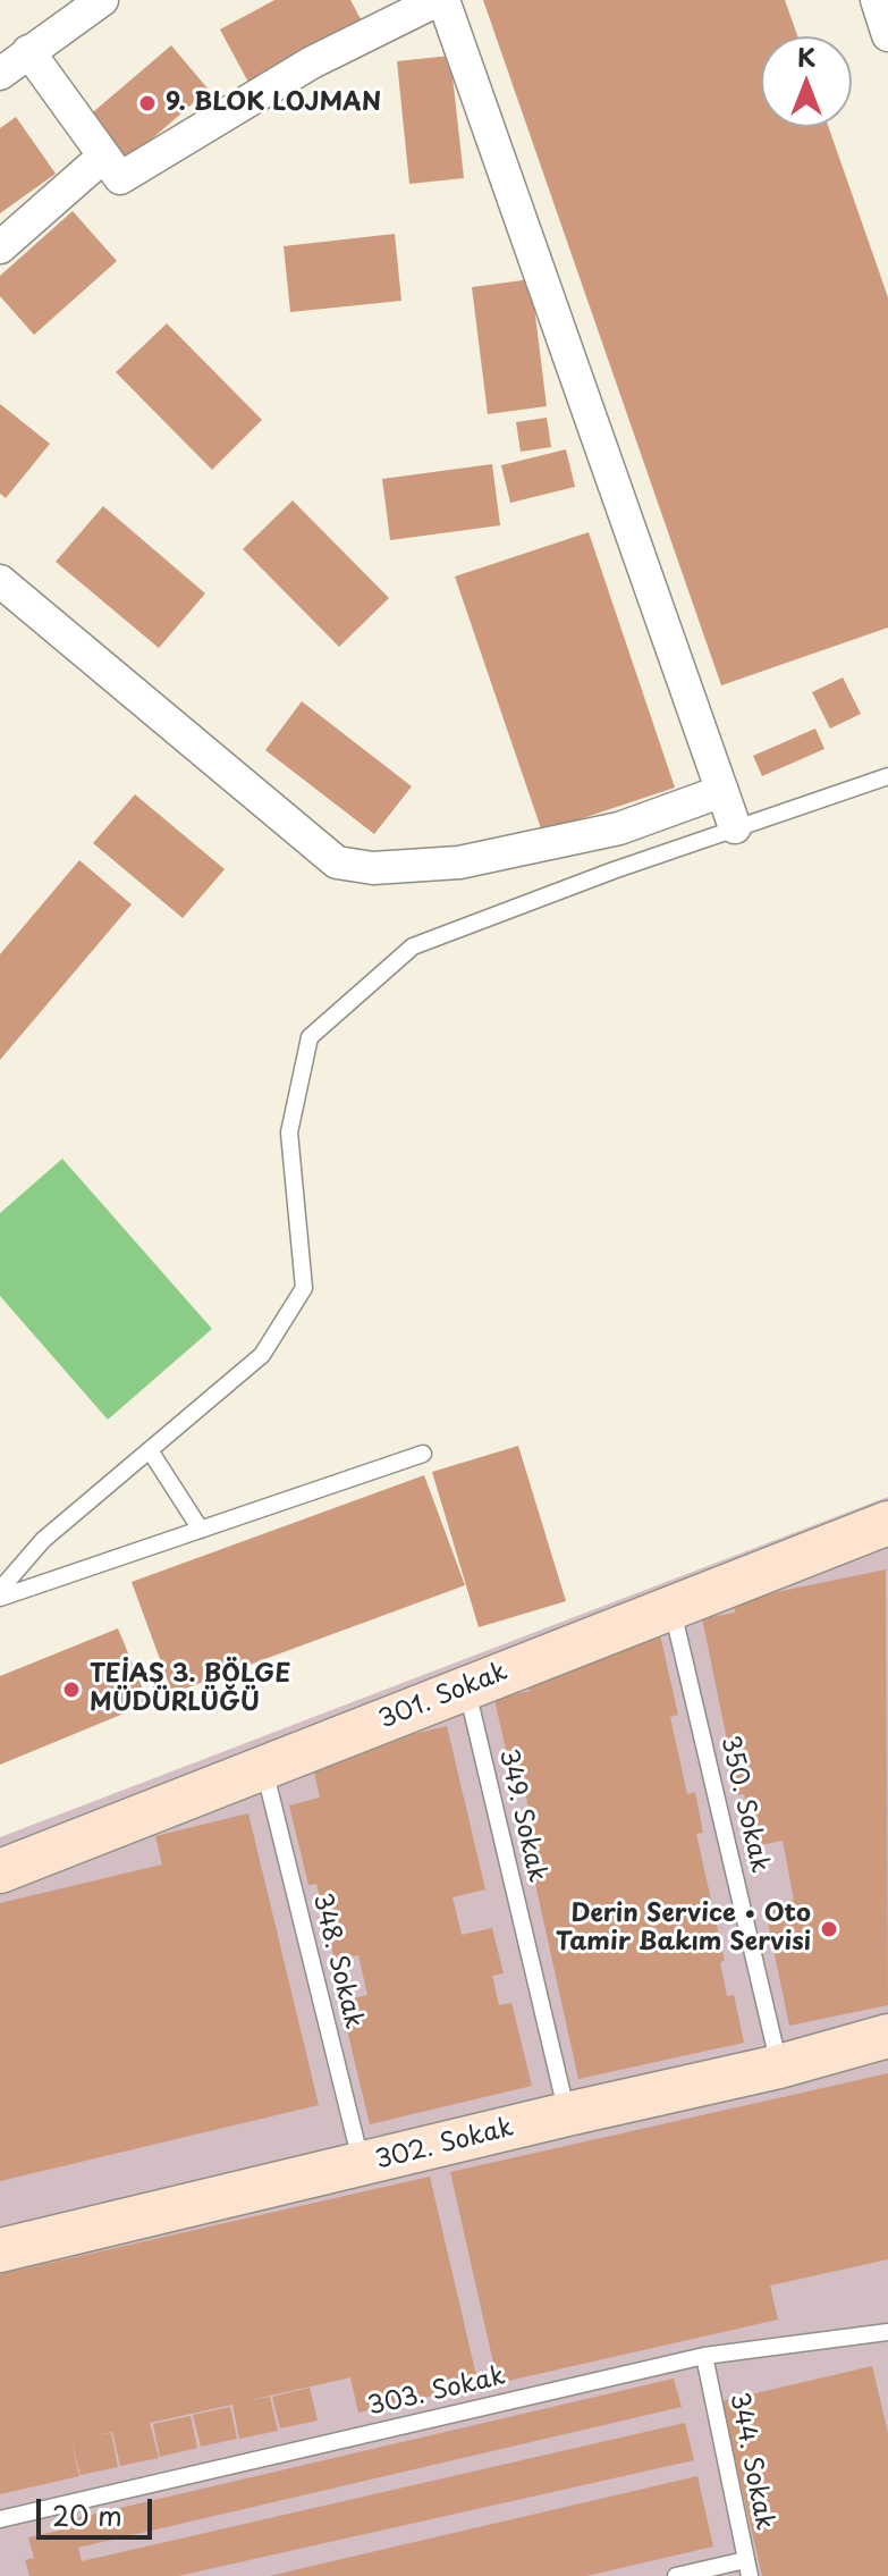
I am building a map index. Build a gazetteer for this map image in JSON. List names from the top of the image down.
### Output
{
  "streets": {
    "street": ["301. Sokak", "302. Sokak"],
    "lane": [
      "350. Sokak",
      "349. Sokak",
      "348. Sokak",
      "303. Sokak",
      "344. Sokak"
    ]
  },
  "crossings": [
    ["301. Sokak", "350. Sokak"],
    ["301. Sokak", "349. Sokak"],
    ["301. Sokak", "348. Sokak"],
    ["350. Sokak", "302. Sokak"],
    ["349. Sokak", "302. Sokak"],
    ["348. Sokak", "302. Sokak"],
    ["303. Sokak", "344. Sokak"]
  ],
  "places": ["9. BLOK LOJMAN", "TEİAŞ 3. BÖLGE MÜDÜRLÜĞÜ", "Derin Service • Oto Tamir Bakım Servisi"],
  "scale_bar": "20 m",
  "north": "top"
}
